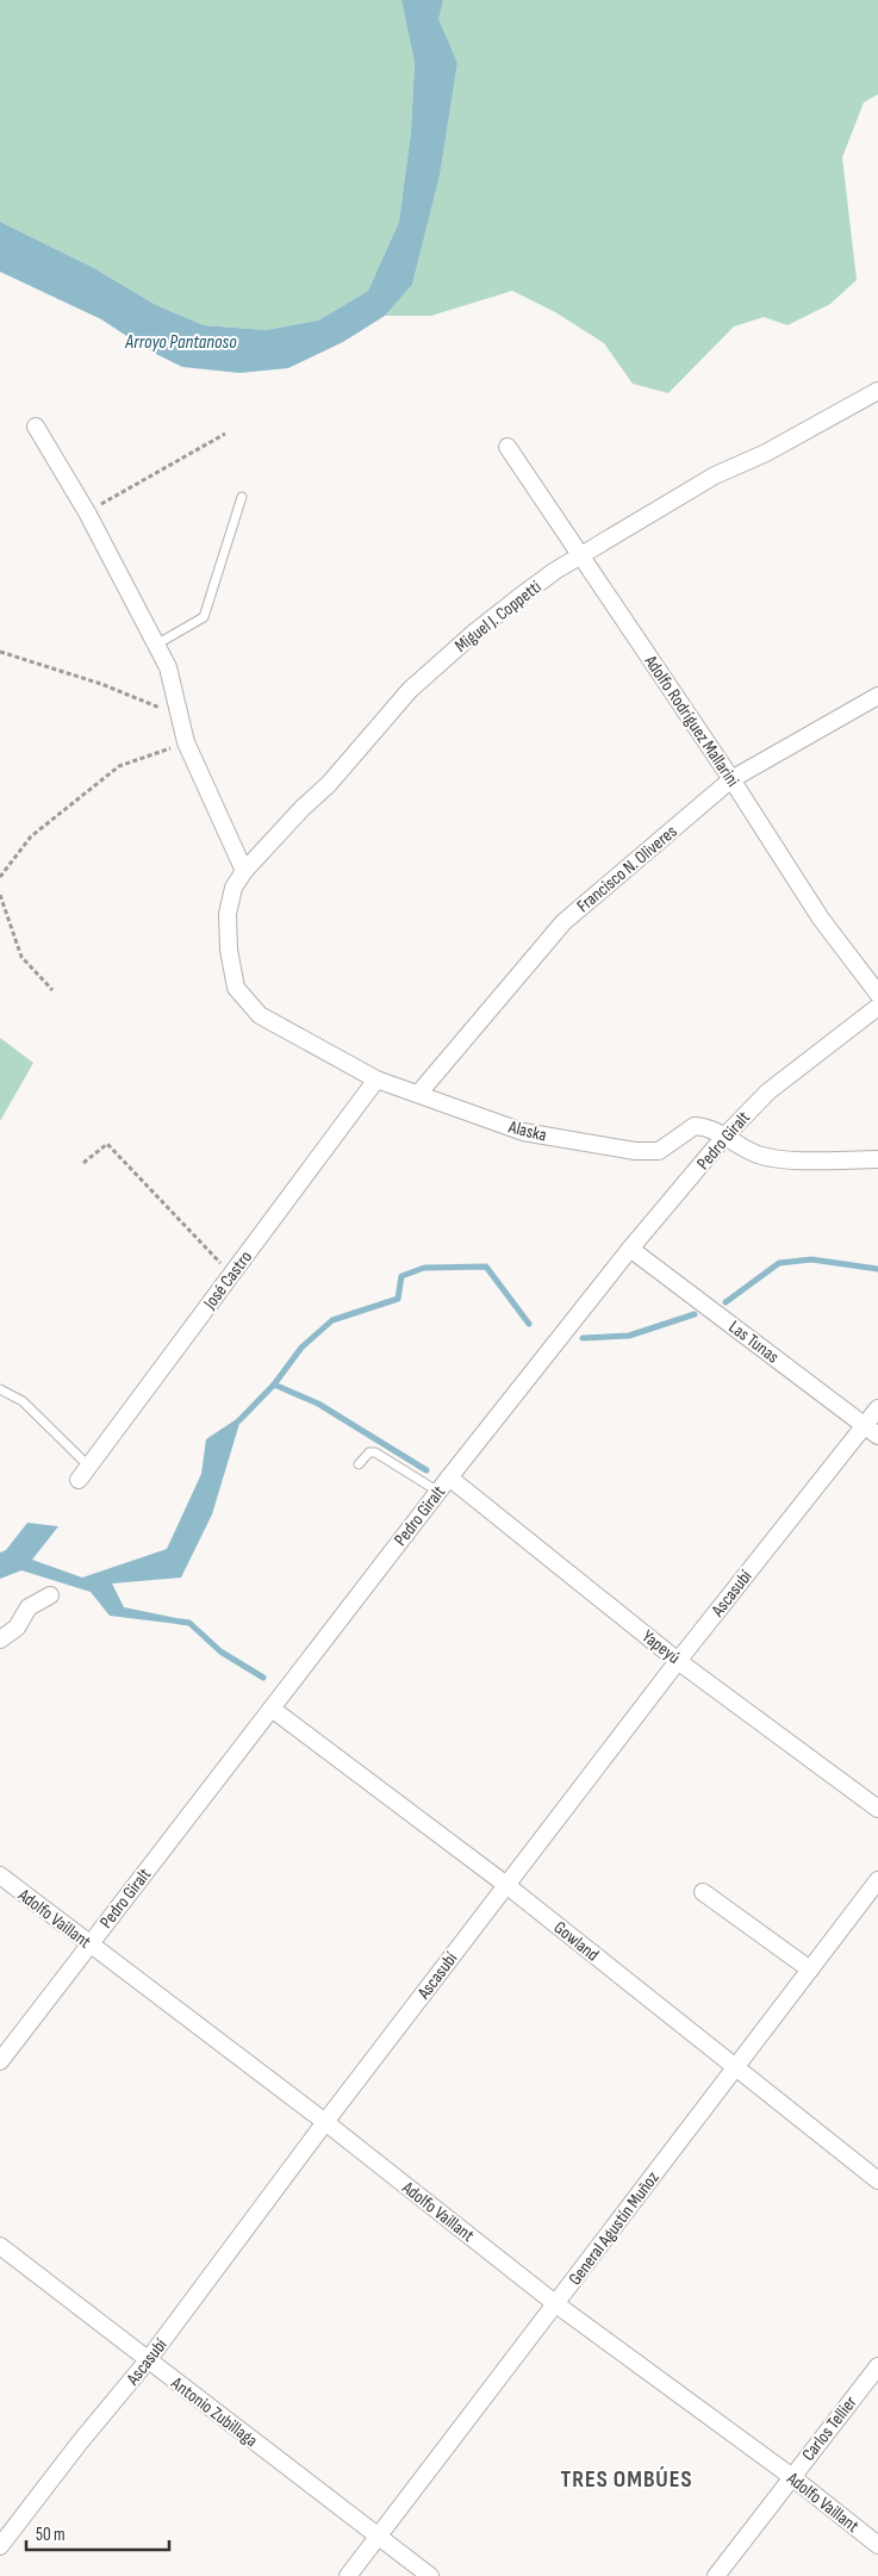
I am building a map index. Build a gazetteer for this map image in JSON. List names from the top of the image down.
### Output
{
  "streets": {
    "street": [
      "Miguel J. Coppetti",
      "Adolfo Rodríguez Mallarini",
      "Francisco N. Oliveres",
      "Alaska",
      "Pedro Giralt",
      "José Castro",
      "Las Tunas",
      "Ascasubí",
      "Yapeyú",
      "Adolfo Vaillant",
      "Gowland",
      "General Agustín Muñoz",
      "Antonio Zubillaga",
      "Carlos Tellier"
    ]
  },
  "crossings": [
    ["Miguel J. Coppetti", "Adolfo Rodríguez Mallarini"],
    ["Miguel J. Coppetti", "Alaska"],
    ["Adolfo Rodríguez Mallarini", "Francisco N. Oliveres"],
    ["Francisco N. Oliveres", "Alaska"],
    ["Alaska", "Pedro Giralt"],
    ["Alaska", "José Castro"],
    ["Pedro Giralt", "Las Tunas"],
    ["Pedro Giralt", "Yapeyú"],
    ["Pedro Giralt", "Adolfo Vaillant"],
    ["Pedro Giralt", "Gowland"],
    ["Las Tunas", "Ascasubí"],
    ["Ascasubí", "Yapeyú"],
    ["Ascasubí", "Adolfo Vaillant"],
    ["Ascasubí", "Gowland"],
    ["Ascasubí", "Antonio Zubillaga"],
    ["Adolfo Vaillant", "General Agustín Muñoz"],
    ["Adolfo Vaillant", "Carlos Tellier"],
    ["Gowland", "General Agustín Muñoz"],
    ["General Agustín Muñoz", "Antonio Zubillaga"]
  ],
  "districts": ["TRES OMBÚES"],
  "water": ["Arroyo Pantanoso"],
  "scale_bar": "50 m"
}
